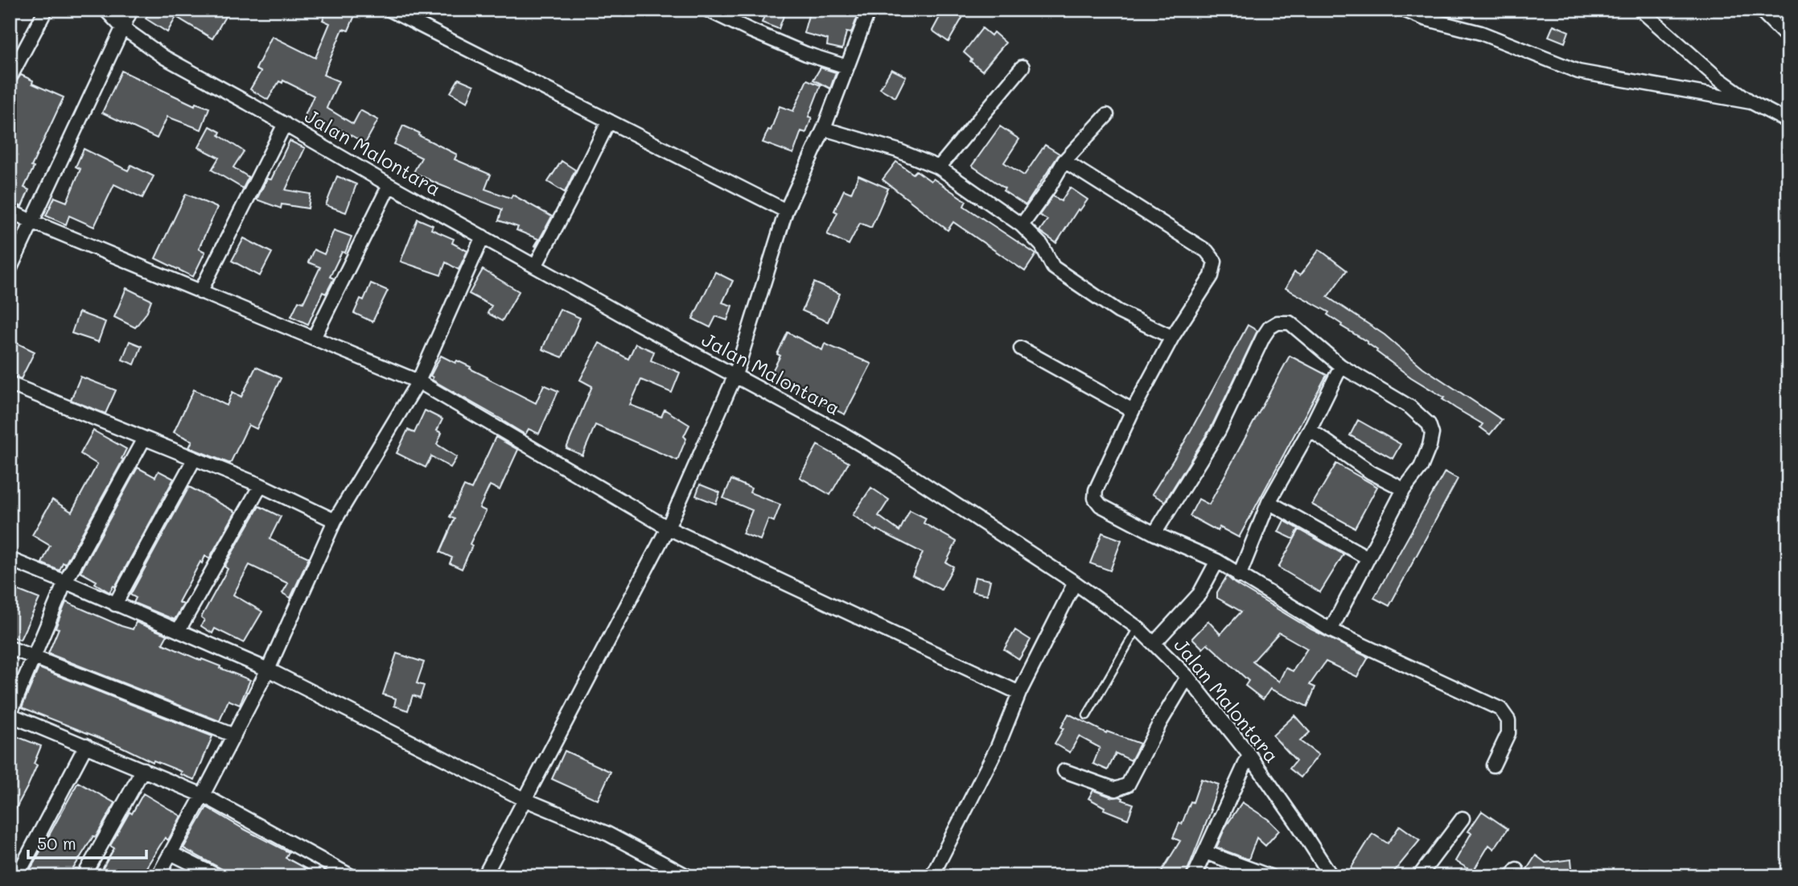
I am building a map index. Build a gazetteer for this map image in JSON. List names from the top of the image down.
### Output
{
  "streets": {
    "street": ["Jalan Malontara"]
  },
  "scale_bar": "50 m"
}
